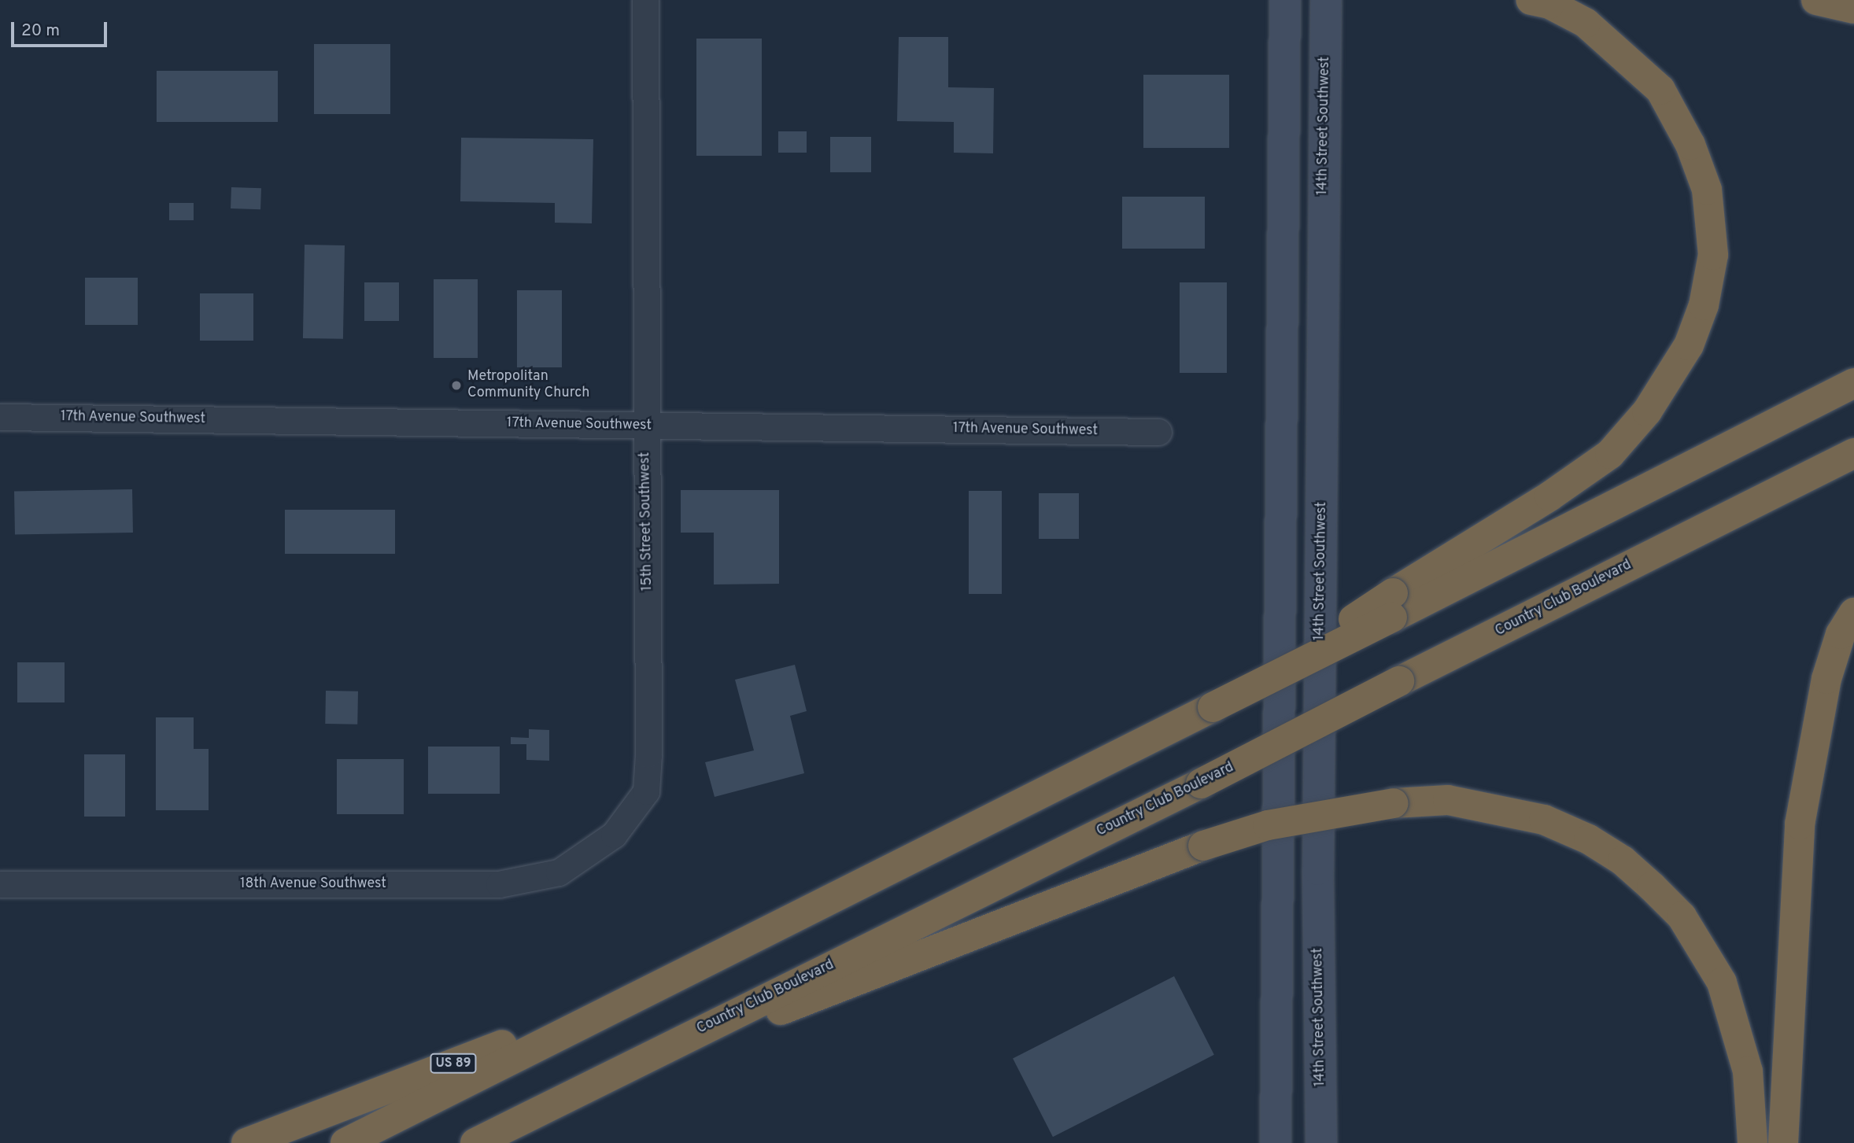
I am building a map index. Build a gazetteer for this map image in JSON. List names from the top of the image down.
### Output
{
  "streets": {
    "highway": ["Country Club Boulevard", "US 89"],
    "street": [
      "14th Street Southwest",
      "17th Avenue Southwest",
      "15th Street Southwest",
      "18th Avenue Southwest"
    ]
  },
  "crossings": [
    ["17th Avenue Southwest", "15th Street Southwest"],
    ["15th Street Southwest", "18th Avenue Southwest"]
  ],
  "places": ["Metropolitan Community Church"],
  "scale_bar": "20 m"
}
